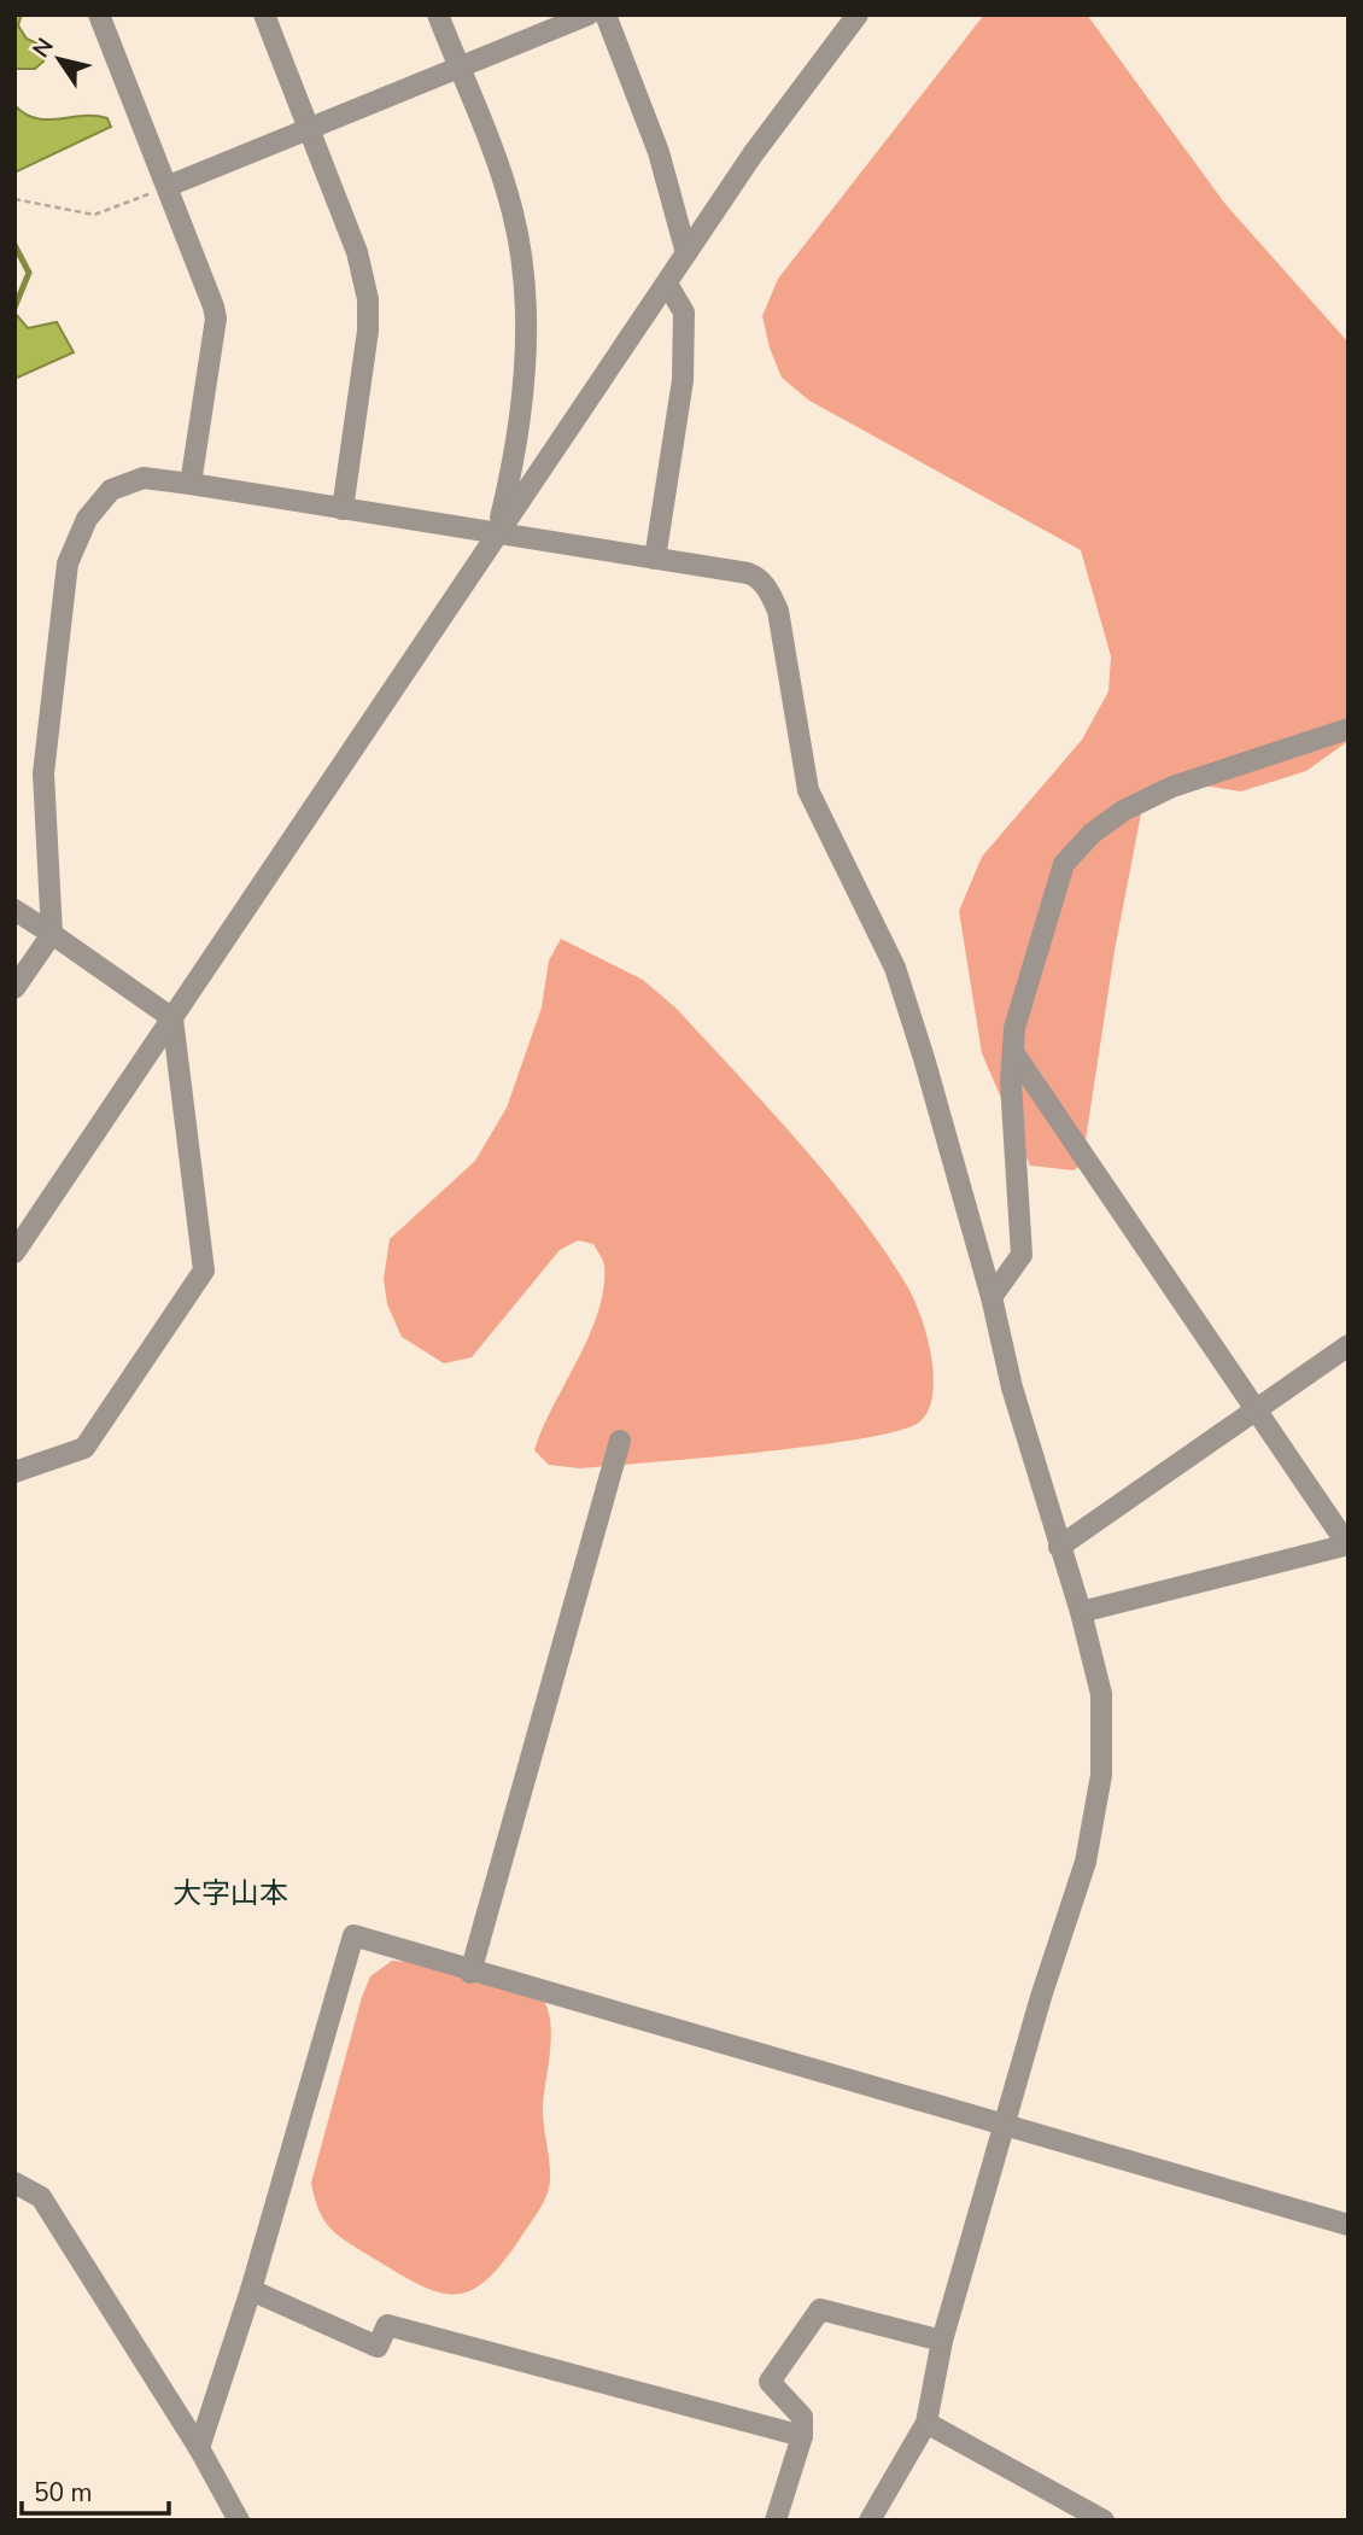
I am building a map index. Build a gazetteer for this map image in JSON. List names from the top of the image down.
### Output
{
  "districts": ["大字山本"],
  "scale_bar": "50 m",
  "north": "top left"
}
